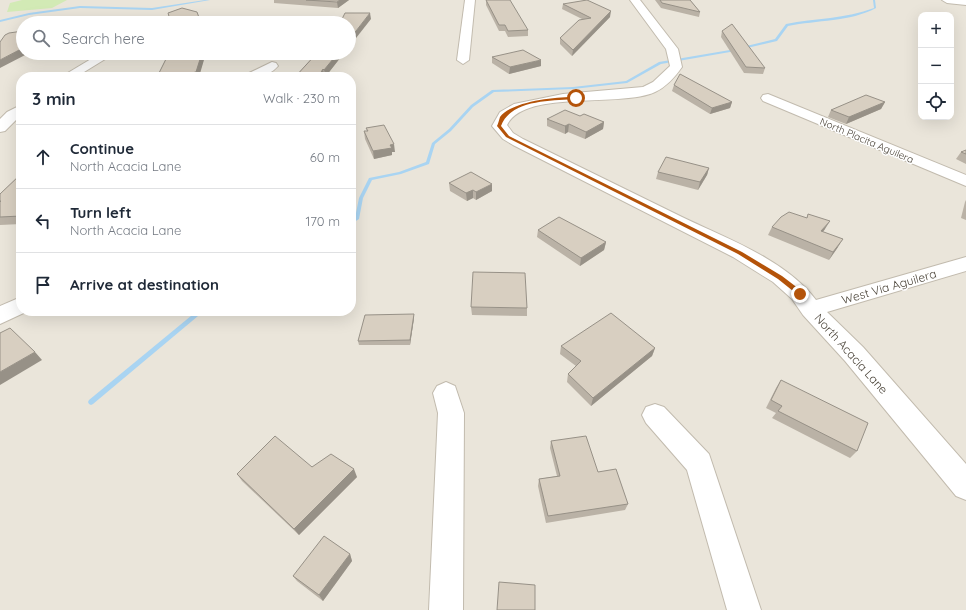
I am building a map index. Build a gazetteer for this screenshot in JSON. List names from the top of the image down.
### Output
{
  "streets": {
    "street": ["North Placita Aguilera", "West Via Aguilera", "North Acacia Lane"]
  },
  "crossings": [
    ["West Via Aguilera", "North Acacia Lane"]
  ],
  "page": {
    "map_buttons": ["+", "−"],
    "search": "Search here",
    "heading": ["3 min", "Walk · 230 m"],
    "list": [
      ["Continue", "North Acacia Lane", "60 m"],
      ["Turn left", "North Acacia Lane", "170 m"],
      "Arrive at destination"
    ]
  }
}
